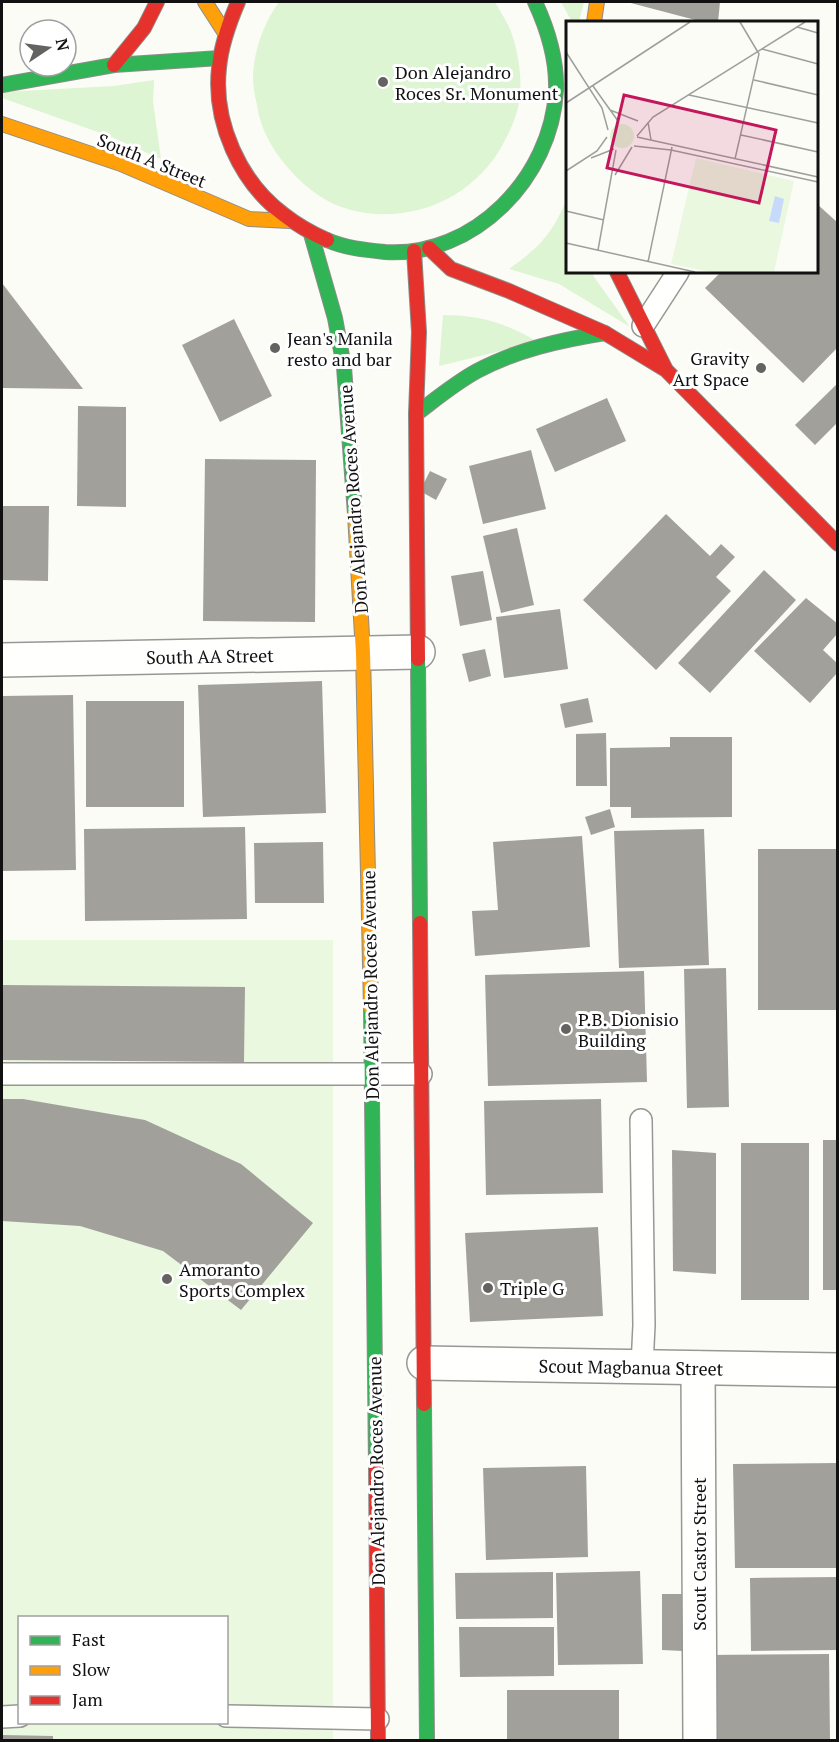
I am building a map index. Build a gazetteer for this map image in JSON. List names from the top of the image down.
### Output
{
  "streets": {
    "main road": ["South A Street", "Don Alejandro Roces Avenue"],
    "street": ["South AA Street", "Scout Magbanua Street", "Scout Castor Street"]
  },
  "crossings": [
    ["Don Alejandro Roces Avenue", "South AA Street"],
    ["Scout Magbanua Street", "Scout Castor Street"]
  ],
  "places": [
    "Don Alejandro Roces Sr. Monument",
    "Jean's Manila resto and bar",
    "Gravity Art Space",
    "P.B. Dionisio Building",
    "Amoranto Sports Complex",
    "Triple G"
  ],
  "legend": ["Fast", "Slow", "Jam"],
  "north": "right"
}
